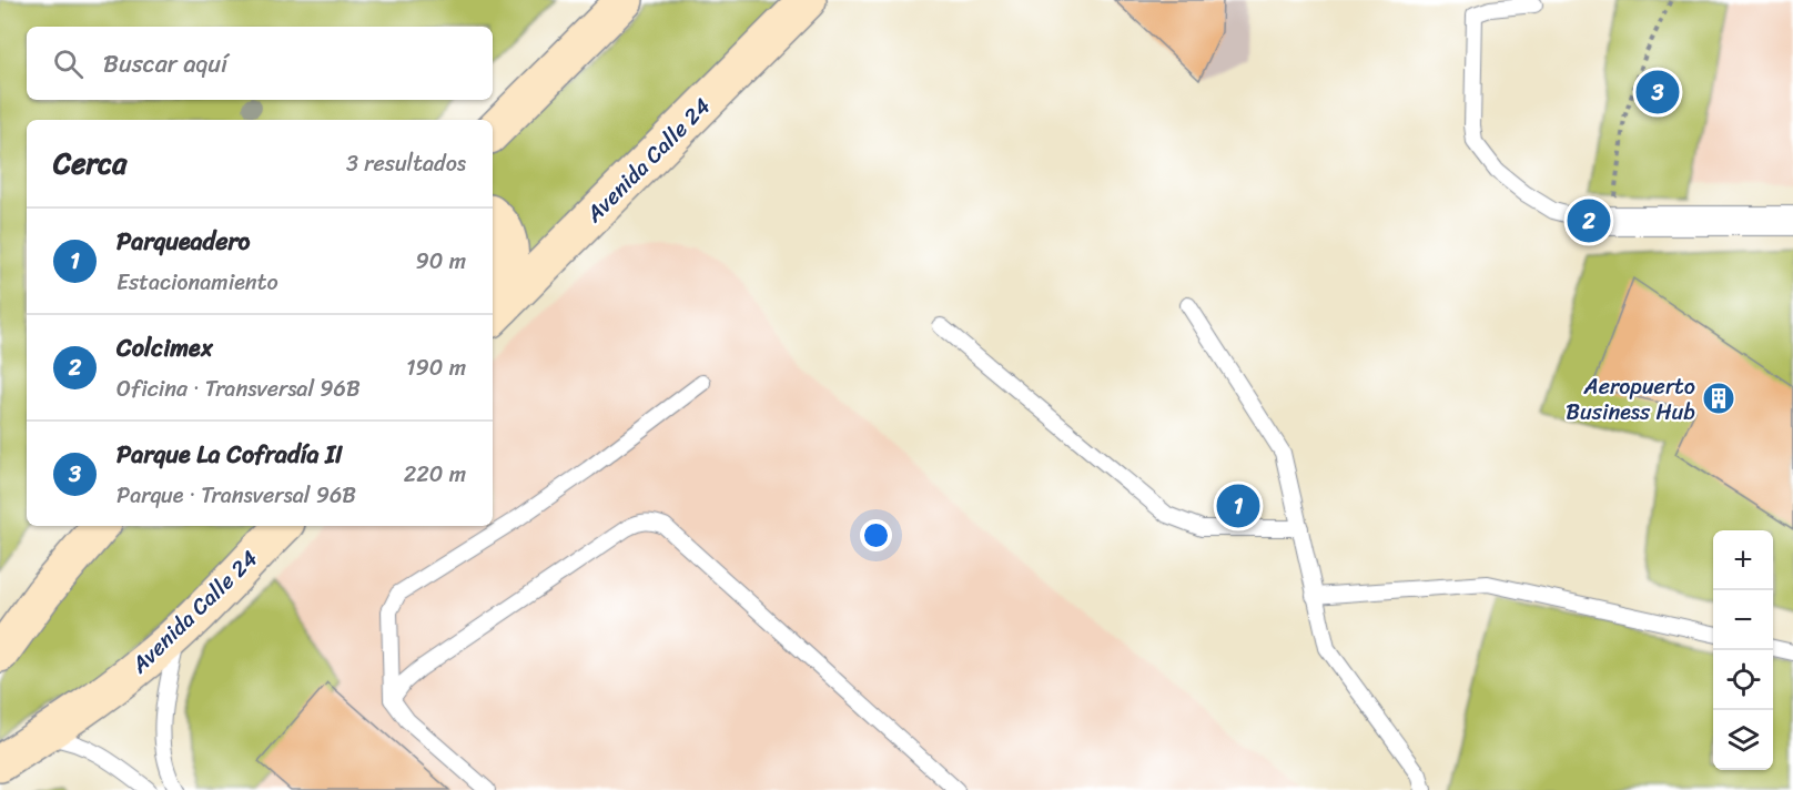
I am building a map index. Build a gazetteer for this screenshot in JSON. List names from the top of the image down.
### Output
{
  "streets": {
    "main road": ["Avenida Calle 24"]
  },
  "places": {
    "building": ["Aeropuerto Business Hub"]
  },
  "page": {
    "search": "Buscar aquí",
    "pins": ["3", "2", "1"],
    "heading": ["Cerca", "3 resultados"],
    "list": [
      {
        "mark": "1",
        "name": "Parqueadero",
        "note": "Estacionamiento",
        "value": "90 m"
      },
      {
        "mark": "2",
        "name": "Colcimex",
        "note": "Oficina · Transversal 96B",
        "value": "190 m"
      },
      {
        "mark": "3",
        "name": "Parque La Cofradía II",
        "note": "Parque · Transversal 96B",
        "value": "220 m"
      }
    ],
    "map_buttons": ["+", "−"]
  }
}
